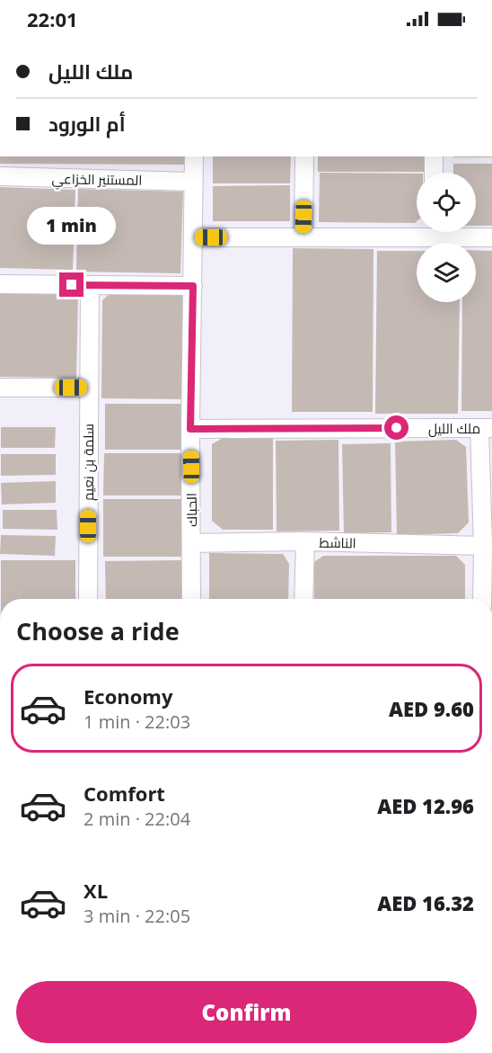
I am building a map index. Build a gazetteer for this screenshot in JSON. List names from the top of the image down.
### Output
{
  "streets": {
    "street": [
      "المستنير الخزاعي",
      "ملك الليل",
      "سلمة بن نعيم",
      "الحباك",
      "الناشط"
    ]
  },
  "crossings": [
    ["المستنير الخزاعي", "الحباك"],
    ["ملك الليل", "الحباك"],
    ["الحباك", "الناشط"]
  ],
  "page": {
    "status": "22:01",
    "banner": ["ملك الليل", "أم الورود"],
    "bubble": "1 min",
    "heading": "Choose a ride",
    "list": [
      {
        "name": "Economy",
        "note": "1 min · 22:03",
        "value": "AED 9.60"
      },
      {
        "name": "Comfort",
        "note": "2 min · 22:04",
        "value": "AED 12.96"
      },
      {
        "name": "XL",
        "note": "3 min · 22:05",
        "value": "AED 16.32"
      }
    ],
    "buttons": "Confirm"
  }
}
